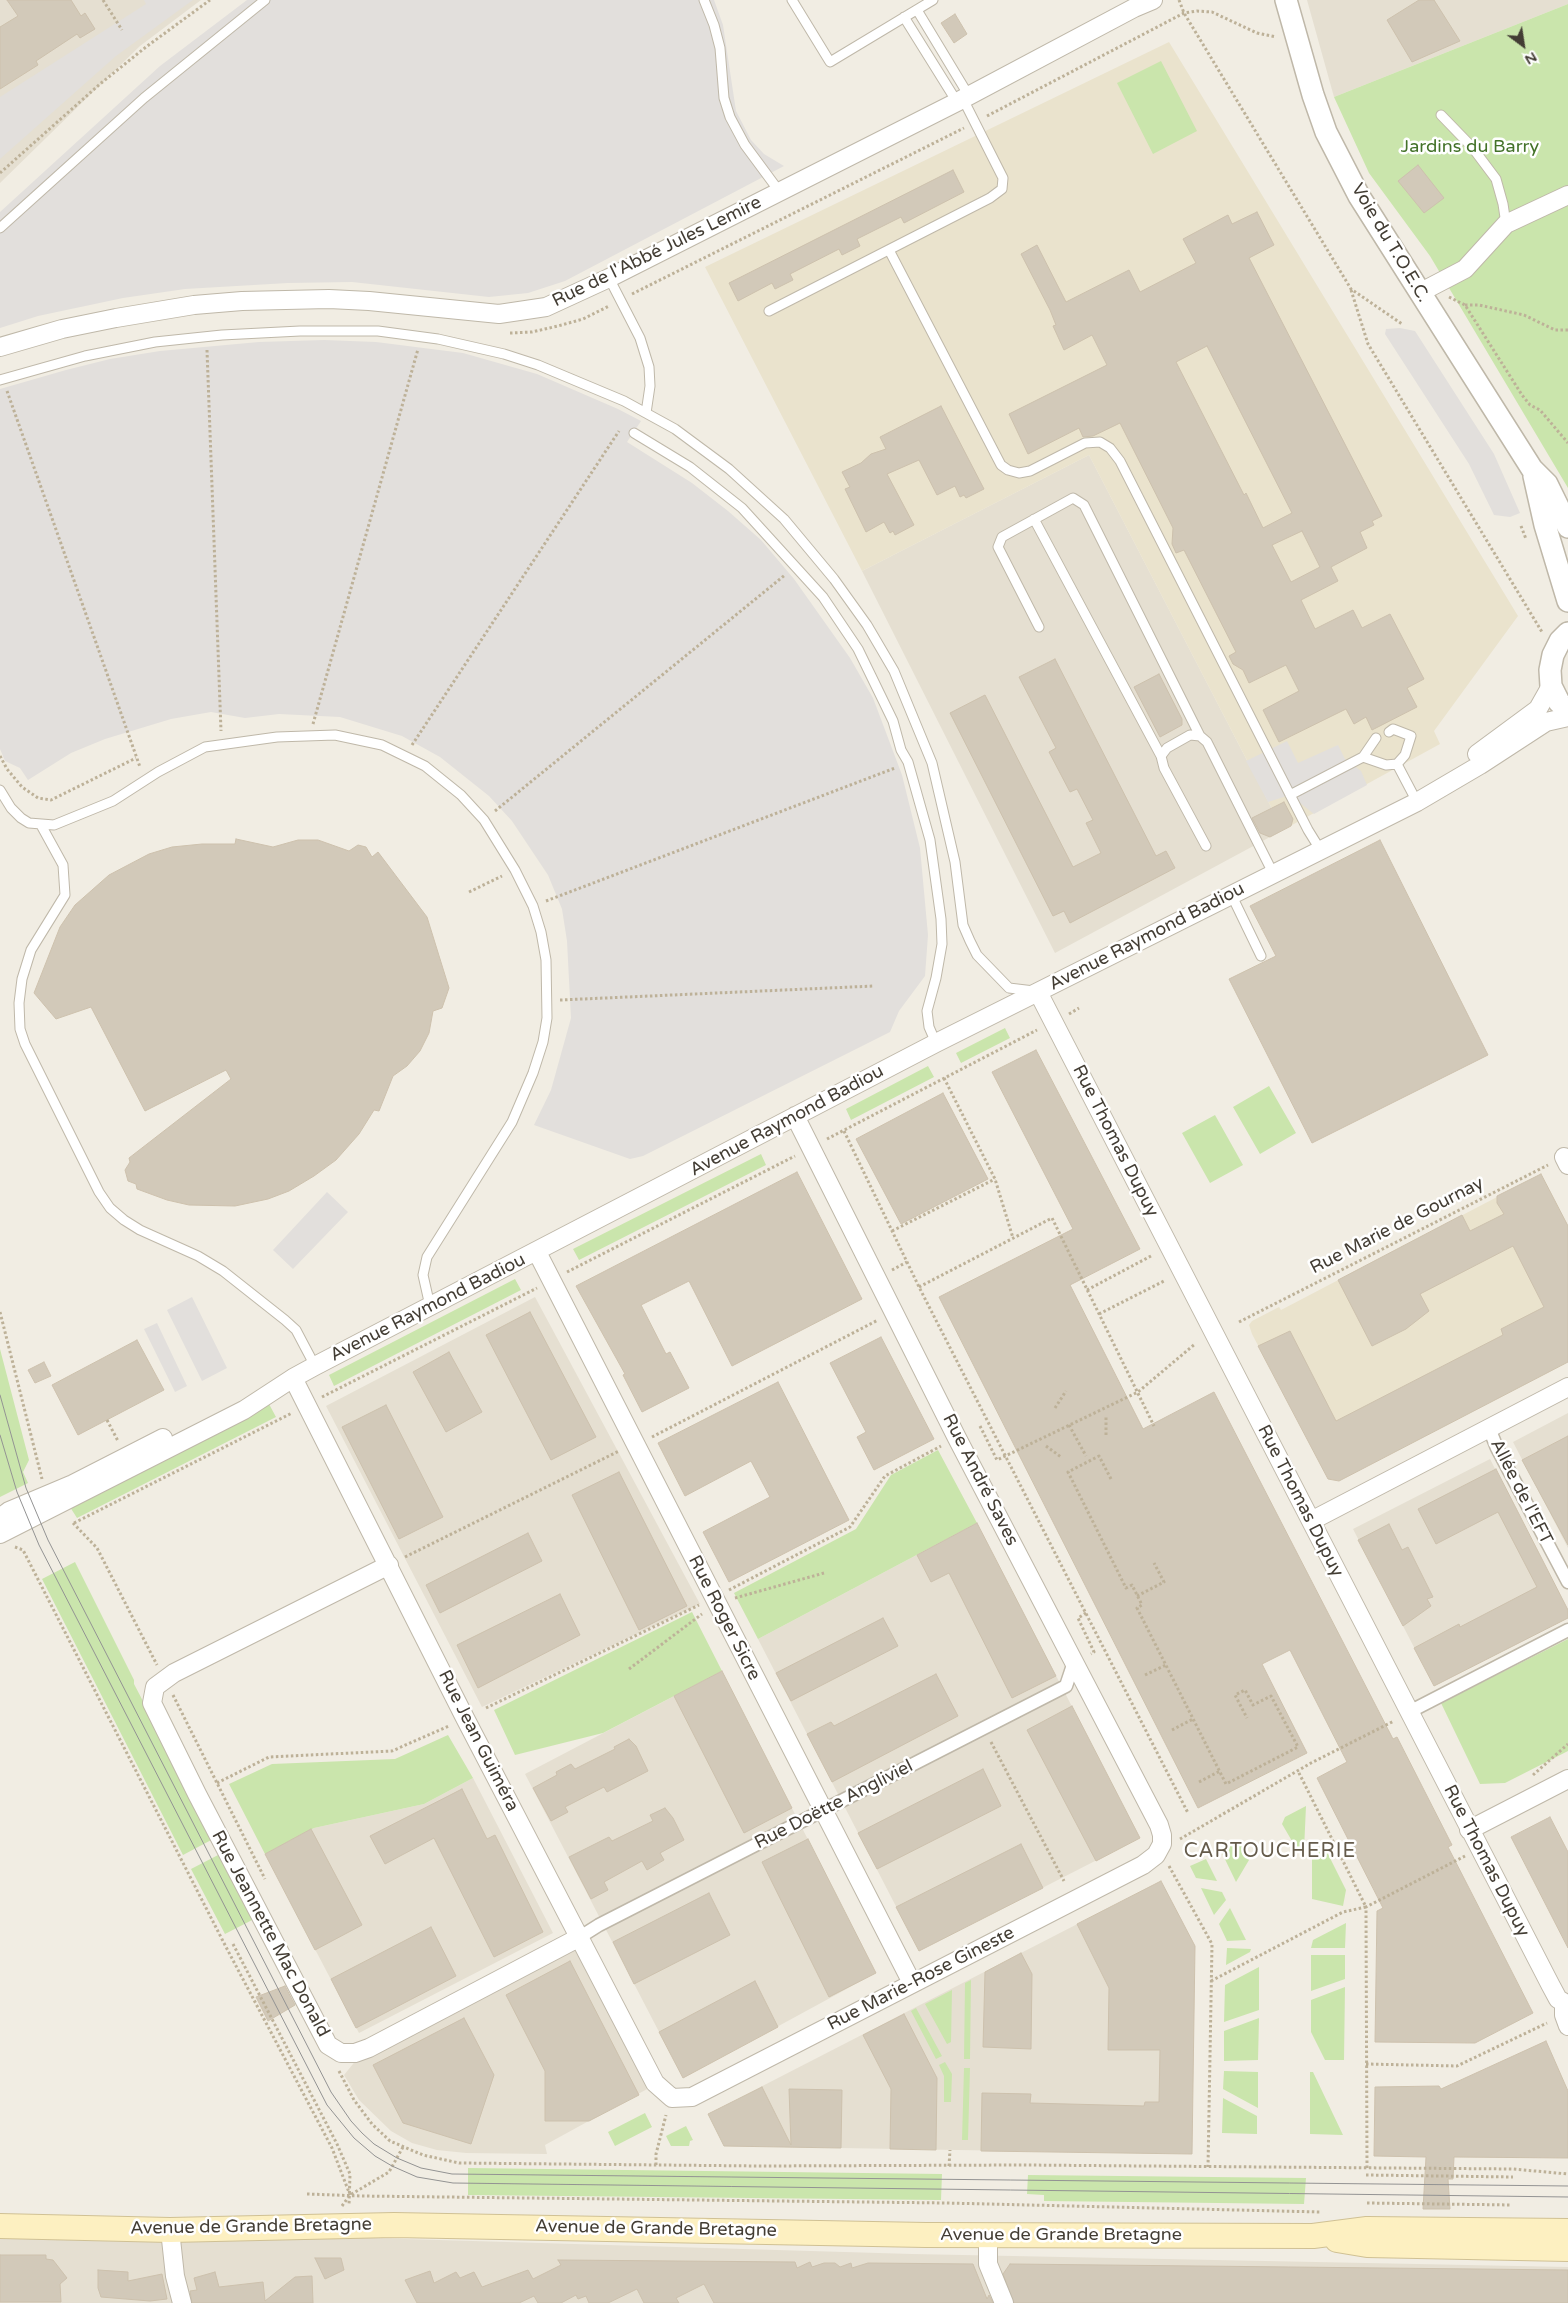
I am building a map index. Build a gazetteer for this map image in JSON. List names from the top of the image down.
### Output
{
  "streets": {
    "main road": ["Avenue de Grande Bretagne"],
    "street": [
      "Voie du T.O.E.C.",
      "Rue de l'Abbé Jules Lemire",
      "Avenue Raymond Badiou",
      "Rue Thomas Dupuy",
      "Rue André Saves",
      "Allée de l'EFT",
      "Rue Roger Sicre",
      "Rue Jean Guiméra",
      "Rue Doëtte Angliviel",
      "Rue Jeannette Mac Donald",
      "Rue Marie-Rose Gineste"
    ],
    "path": ["Rue Marie de Gournay"]
  },
  "crossings": [
    ["Avenue Raymond Badiou", "Rue Thomas Dupuy"],
    ["Avenue Raymond Badiou", "Rue André Saves"],
    ["Avenue Raymond Badiou", "Rue Roger Sicre"],
    ["Avenue Raymond Badiou", "Rue Jean Guiméra"],
    ["Rue André Saves", "Rue Doëtte Angliviel"],
    ["Rue André Saves", "Rue Marie-Rose Gineste"],
    ["Rue Roger Sicre", "Rue Doëtte Angliviel"],
    ["Rue Roger Sicre", "Rue Marie-Rose Gineste"],
    ["Rue Jean Guiméra", "Rue Doëtte Angliviel"],
    ["Rue Jean Guiméra", "Rue Jeannette Mac Donald"],
    ["Rue Jean Guiméra", "Rue Marie-Rose Gineste"],
    ["Rue Doëtte Angliviel", "Rue Jeannette Mac Donald"]
  ],
  "districts": ["CARTOUCHERIE"],
  "parks": ["Jardins du Barry"],
  "north": "bottom right"
}
